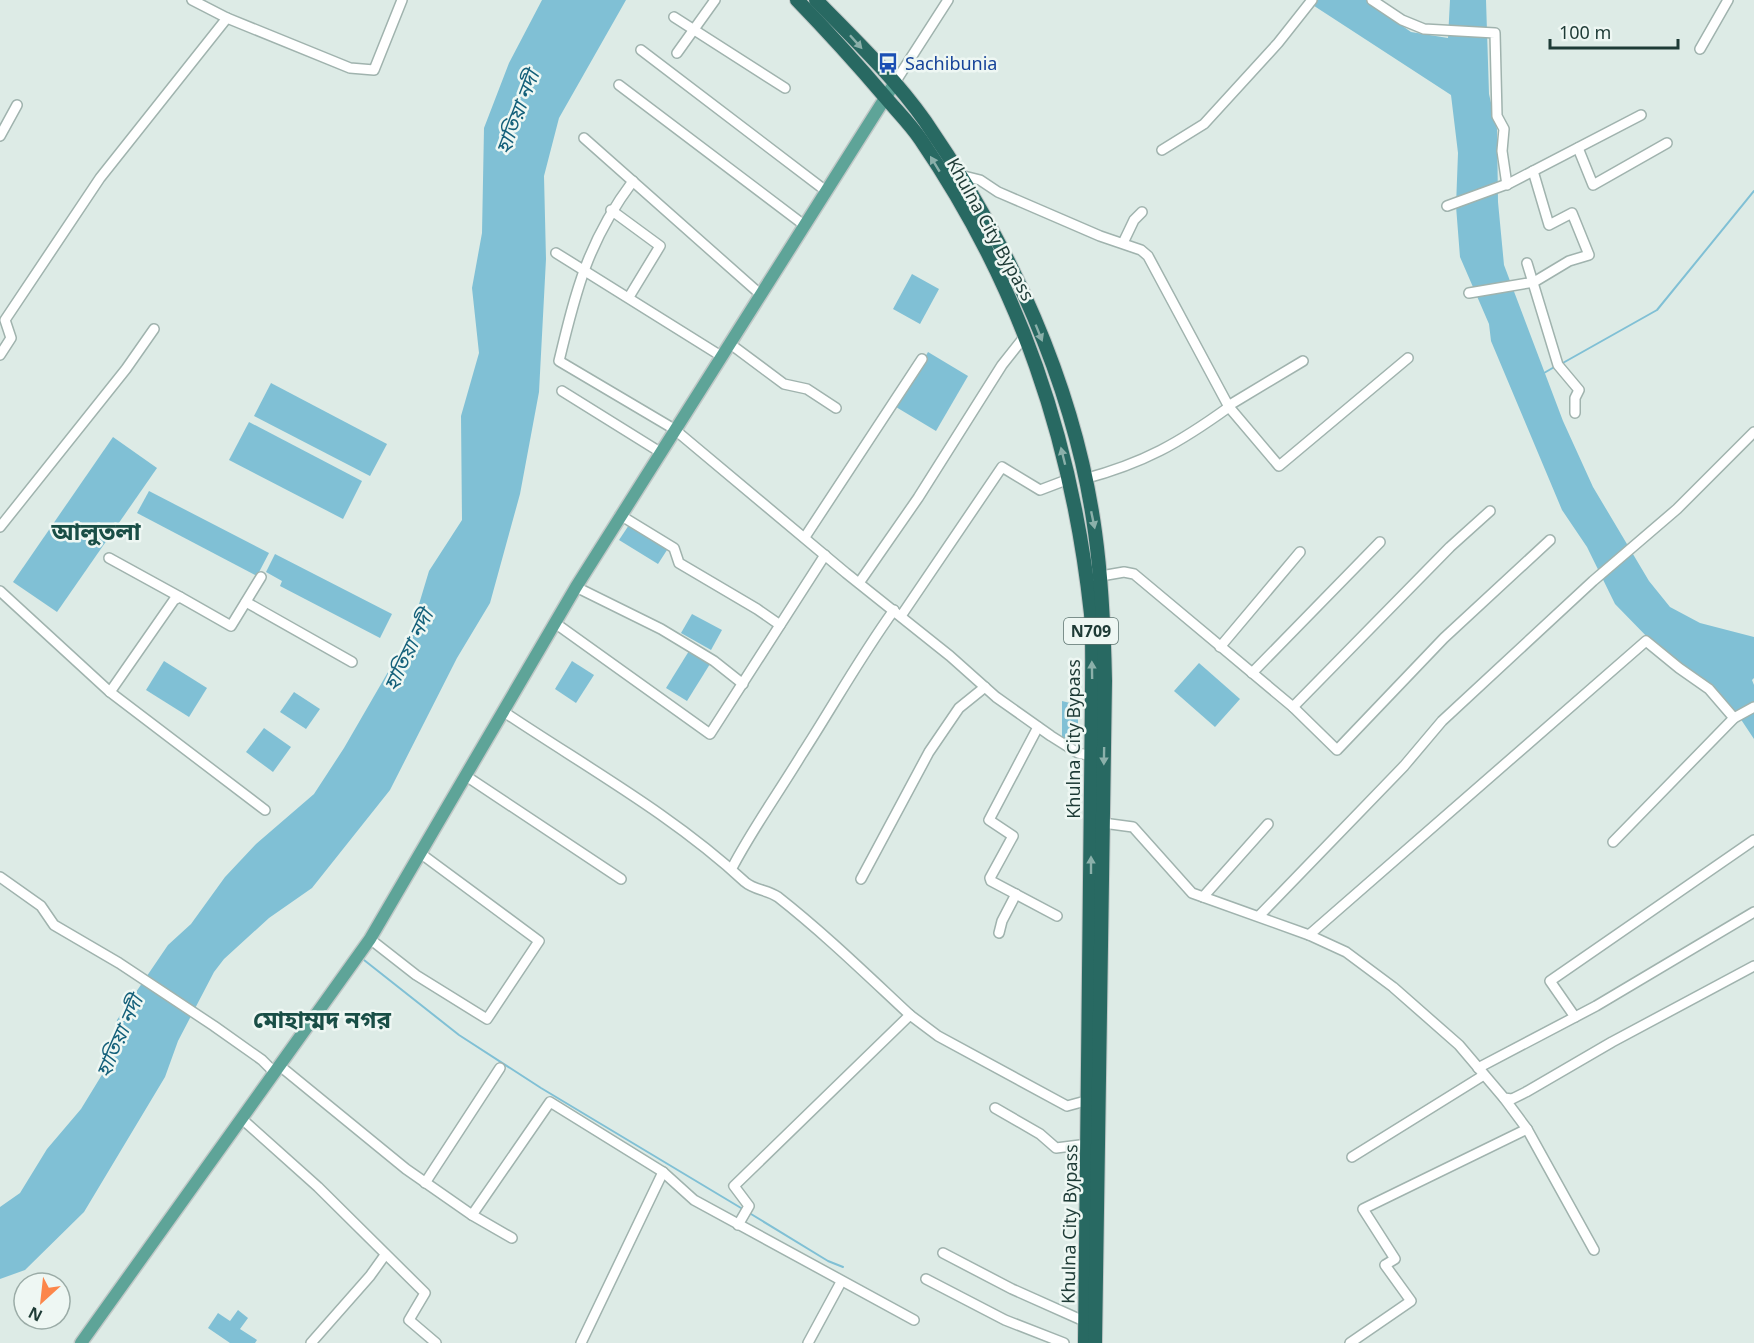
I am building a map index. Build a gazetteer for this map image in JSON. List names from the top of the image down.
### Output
{
  "streets": {
    "highway": ["Khulna City Bypass", "N709"]
  },
  "districts": ["আলুতলা", "মোহাম্মদ নগর"],
  "water": ["হাতিয়া নদী"],
  "places": {
    "bus stop": ["Sachibunia"]
  },
  "scale_bar": "100 m",
  "north": "bottom left"
}
